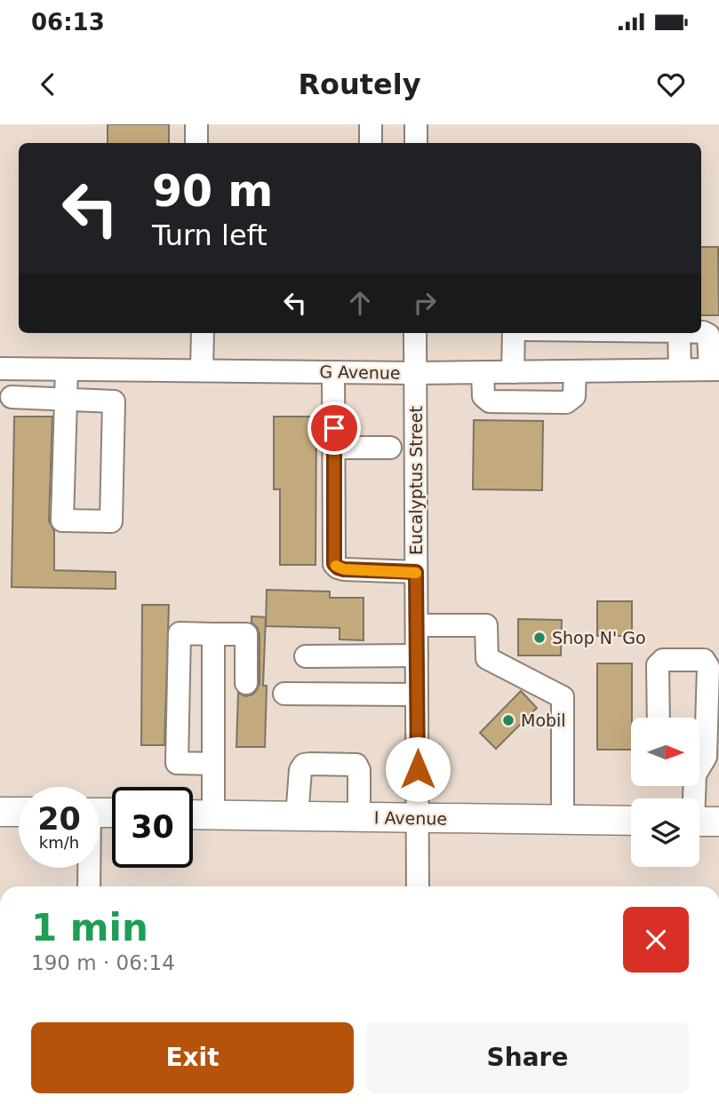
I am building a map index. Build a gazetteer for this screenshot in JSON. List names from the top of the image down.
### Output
{
  "streets": {
    "main road": ["I Avenue"],
    "street": ["G Avenue", "Eucalyptus Street"]
  },
  "crossings": [
    ["G Avenue", "Eucalyptus Street"],
    ["Eucalyptus Street", "I Avenue"]
  ],
  "places": ["Shop N' Go", "Mobil"],
  "north": "right",
  "page": {
    "status": "06:13",
    "header": "Routely",
    "turn": ["90 m", "Turn left"],
    "speed": "20 km/h",
    "limit": "30",
    "heading": ["1 min", "190 m · 06:14"],
    "buttons": ["Exit", "Share"]
  }
}
